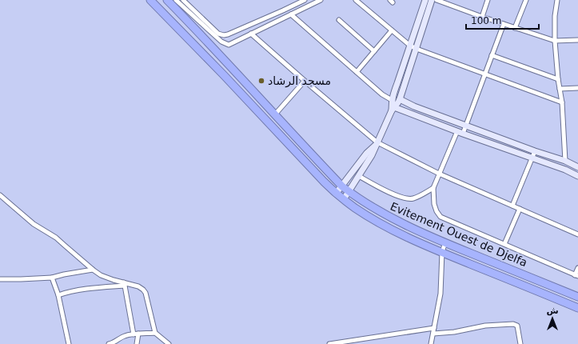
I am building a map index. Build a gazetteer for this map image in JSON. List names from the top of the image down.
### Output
{
  "streets": {
    "highway": ["Evitement Ouest de Djelfa"]
  },
  "places": ["مسجد الرشاد"],
  "scale_bar": "100 m",
  "north": "top"
}
